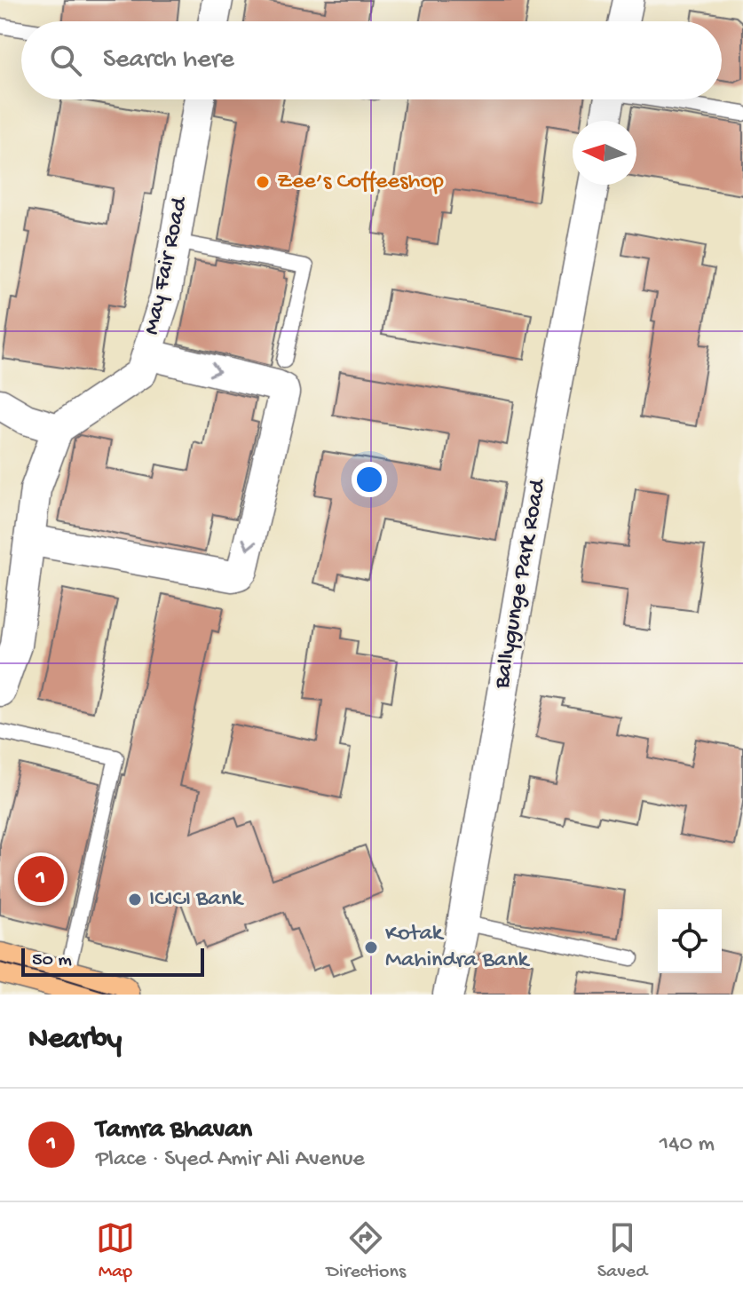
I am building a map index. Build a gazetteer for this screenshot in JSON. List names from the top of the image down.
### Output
{
  "streets": {
    "street": ["May Fair Road", "Ballygunge Park Road"]
  },
  "places": ["Zee’s Coffeeshop", "ICICI Bank", "Kotak Mahindra Bank"],
  "scale_bar": "50 m",
  "north": "left",
  "page": {
    "search": "Search here",
    "pins": "1",
    "scale": "50 m",
    "heading": "Nearby",
    "list": [
      {
        "mark": "1",
        "name": "Tamra Bhavan",
        "note": "Place · Syed Amir Ali Avenue",
        "value": "140 m"
      }
    ],
    "nav": ["Map", "Directions", "Saved"]
  }
}
